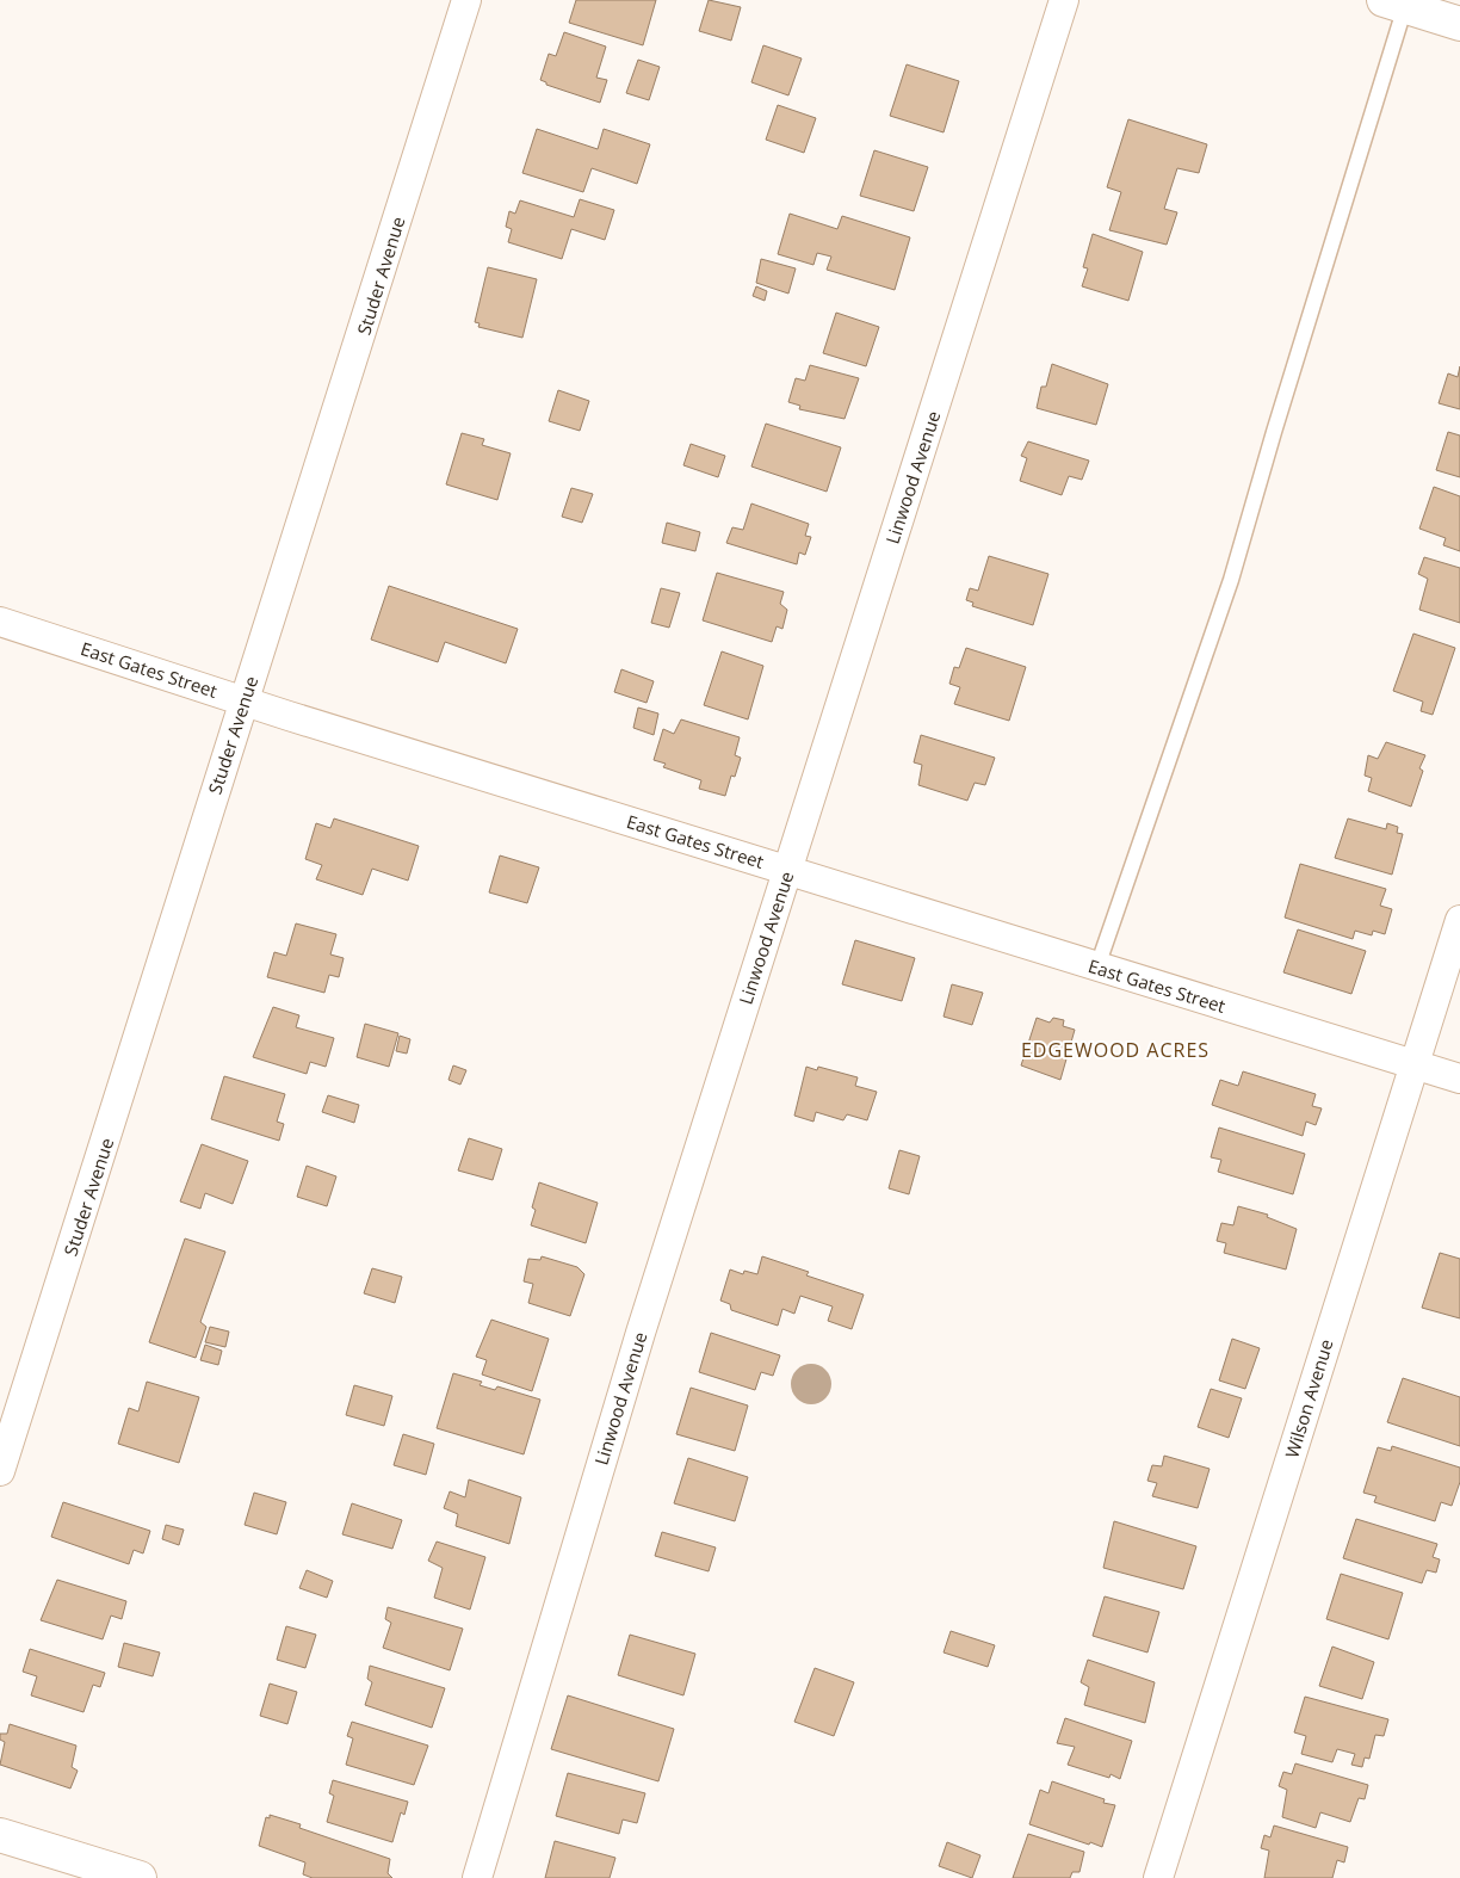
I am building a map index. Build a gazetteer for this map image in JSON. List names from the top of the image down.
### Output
{
  "streets": {
    "street": [
      "Studer Avenue",
      "Linwood Avenue",
      "East Gates Street",
      "Wilson Avenue"
    ]
  },
  "crossings": [
    ["Studer Avenue", "East Gates Street"],
    ["Linwood Avenue", "East Gates Street"],
    ["East Gates Street", "Wilson Avenue"]
  ],
  "districts": ["EDGEWOOD ACRES"]
}
